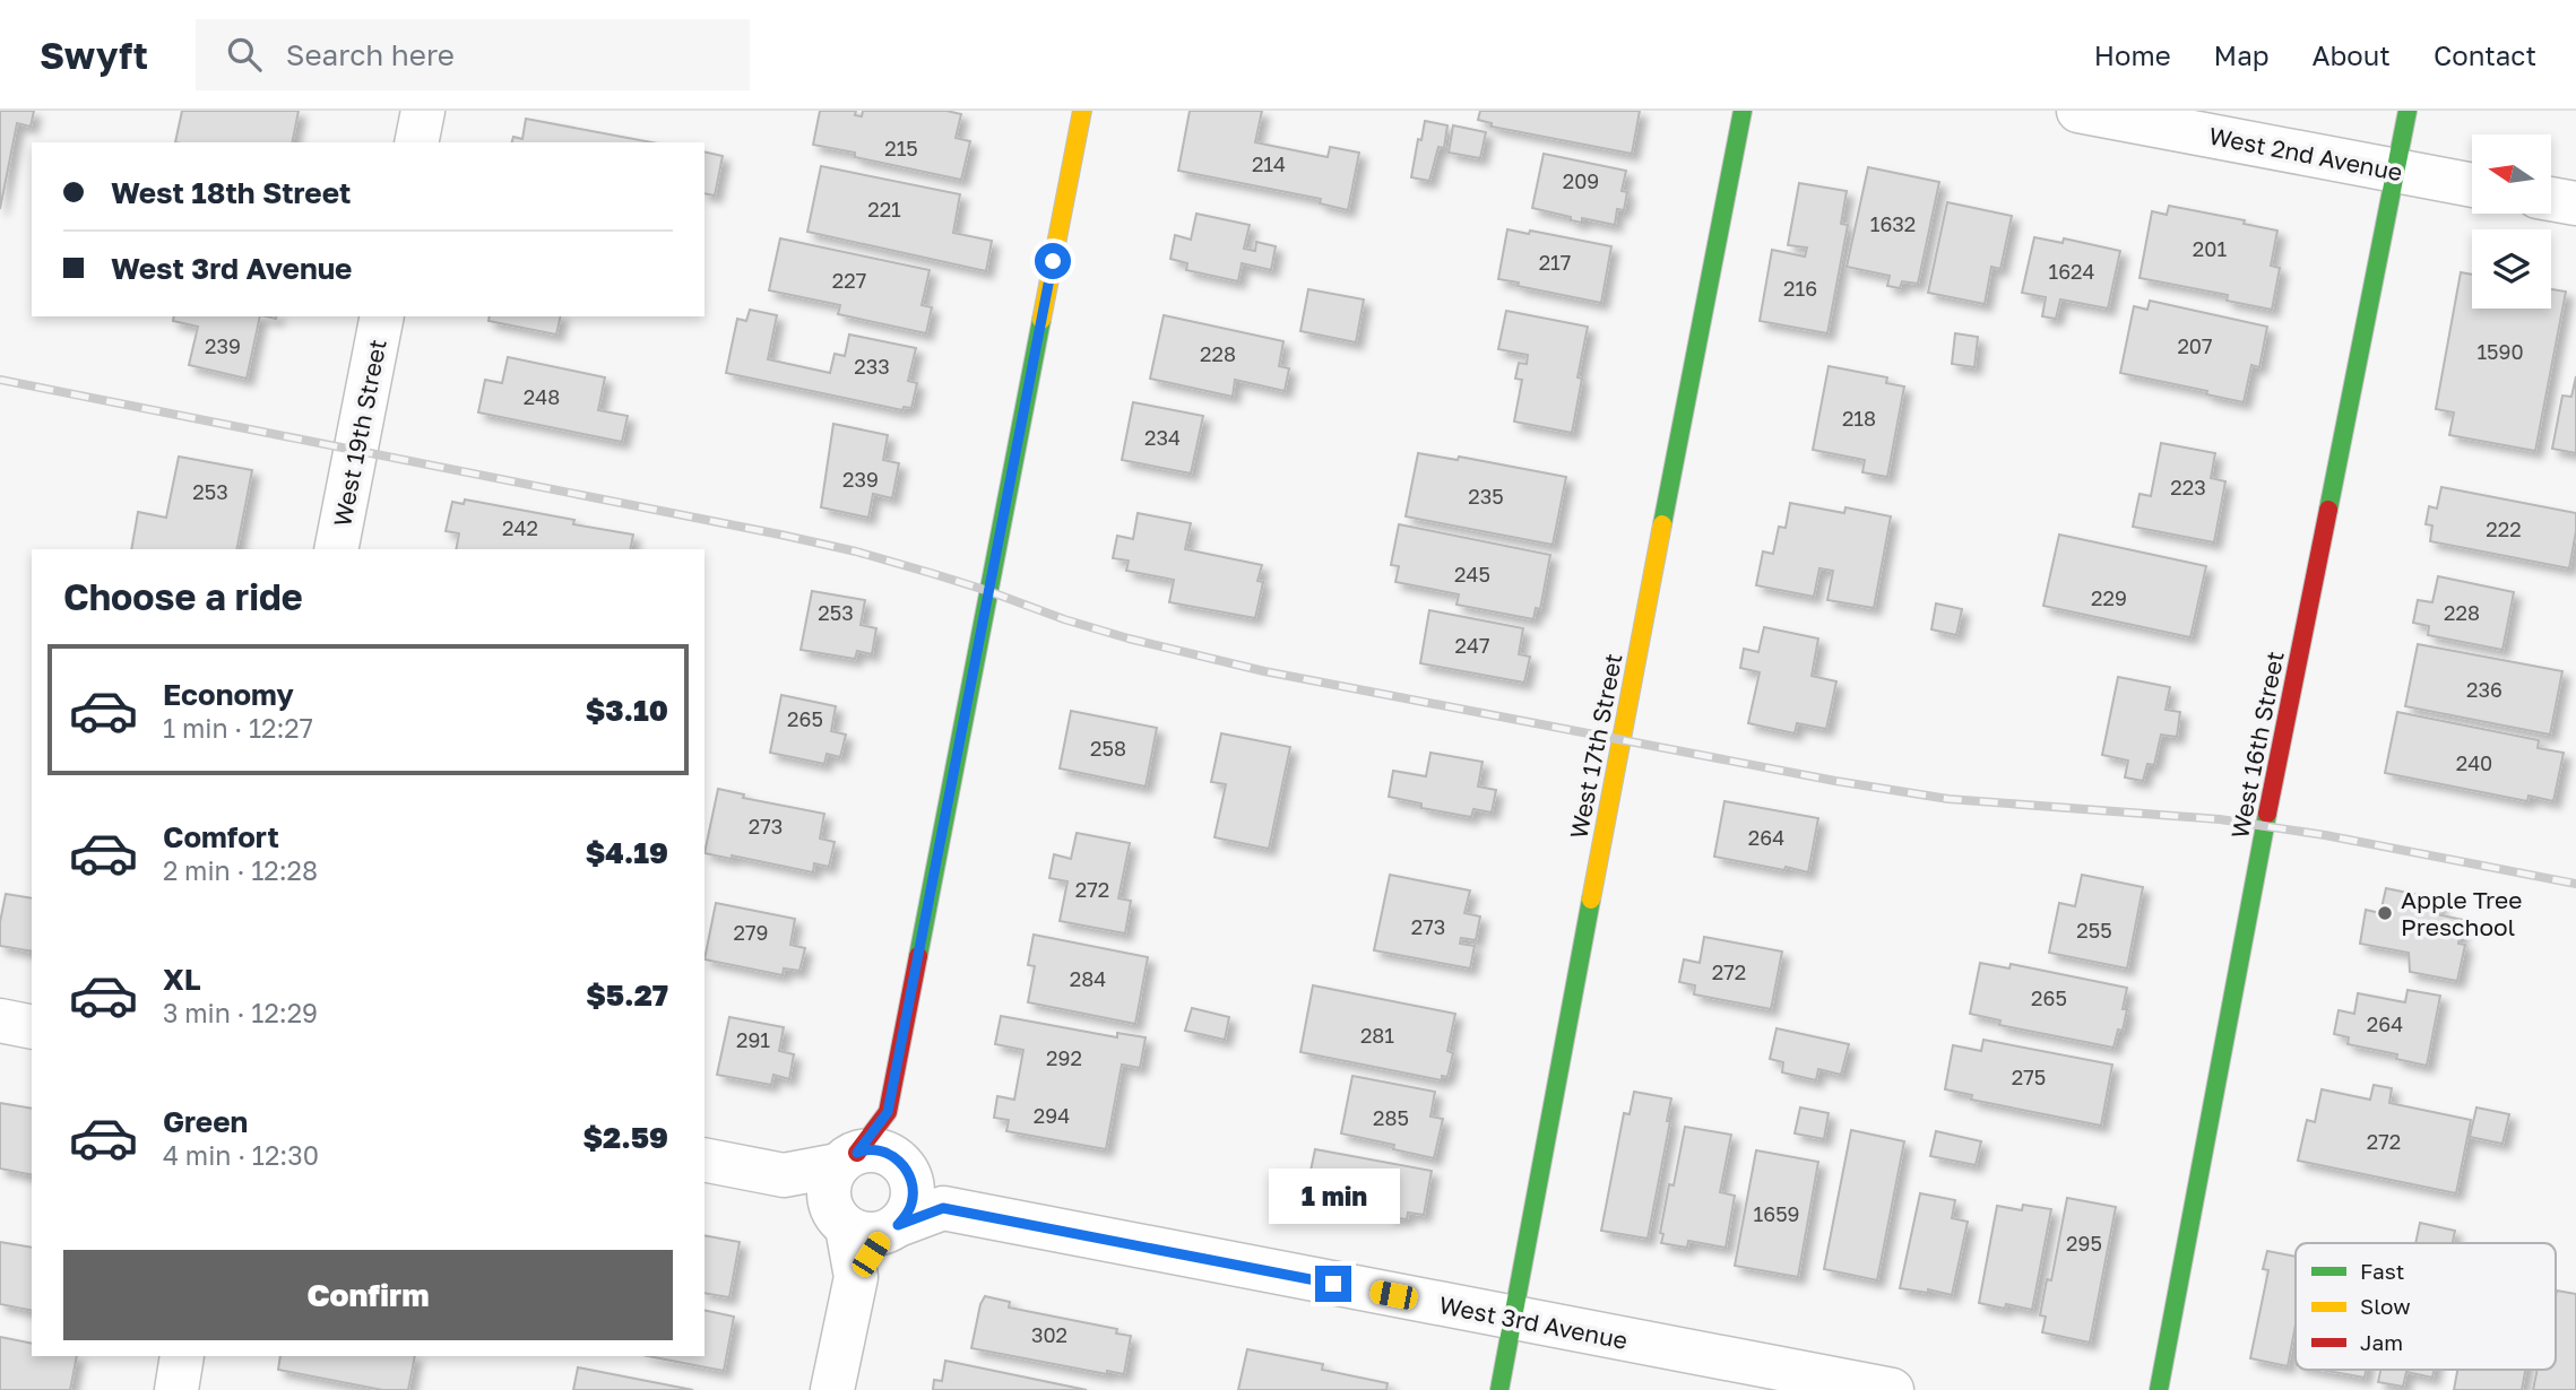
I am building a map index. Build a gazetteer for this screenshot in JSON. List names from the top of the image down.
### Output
{
  "streets": {
    "street": [
      "West 2nd Avenue",
      "West 19th Street",
      "West 16th Street",
      "West 17th Street",
      "West 3rd Avenue"
    ]
  },
  "crossings": [
    ["West 2nd Avenue", "West 16th Street"],
    ["West 17th Street", "West 3rd Avenue"]
  ],
  "places": ["Apple Tree Preschool"],
  "house_numbers": [
    "215",
    "214",
    "209",
    "221",
    "1632",
    "201",
    "217",
    "1624",
    "227",
    "216",
    "239",
    "207",
    "1590",
    "228",
    "233",
    "248",
    "218",
    "234",
    "239",
    "223",
    "253",
    "235",
    "242",
    "222",
    "245",
    "229",
    "253",
    "228",
    "247",
    "236",
    "265",
    "258",
    "240",
    "273",
    "264",
    "272",
    "273",
    "255",
    "279",
    "272",
    "284",
    "265",
    "264",
    "281",
    "291",
    "292",
    "275",
    "294",
    "285",
    "272",
    "1659",
    "295",
    "302"
  ],
  "legend": ["Fast", "Slow", "Jam"],
  "north": "left",
  "page": {
    "header": "Swyft",
    "search": "Search here",
    "nav": [
      "Home",
      "Map",
      "About",
      "Contact"
    ],
    "banner": ["West 18th Street", "West 3rd Avenue"],
    "heading": "Choose a ride",
    "list": [
      {
        "name": "Economy",
        "note": "1 min · 12:27",
        "value": "$3.10"
      },
      {
        "name": "Comfort",
        "note": "2 min · 12:28",
        "value": "$4.19"
      },
      {
        "name": "XL",
        "note": "3 min · 12:29",
        "value": "$5.27"
      },
      {
        "name": "Green",
        "note": "4 min · 12:30",
        "value": "$2.59"
      }
    ],
    "bubble": "1 min",
    "buttons": "Confirm"
  }
}
